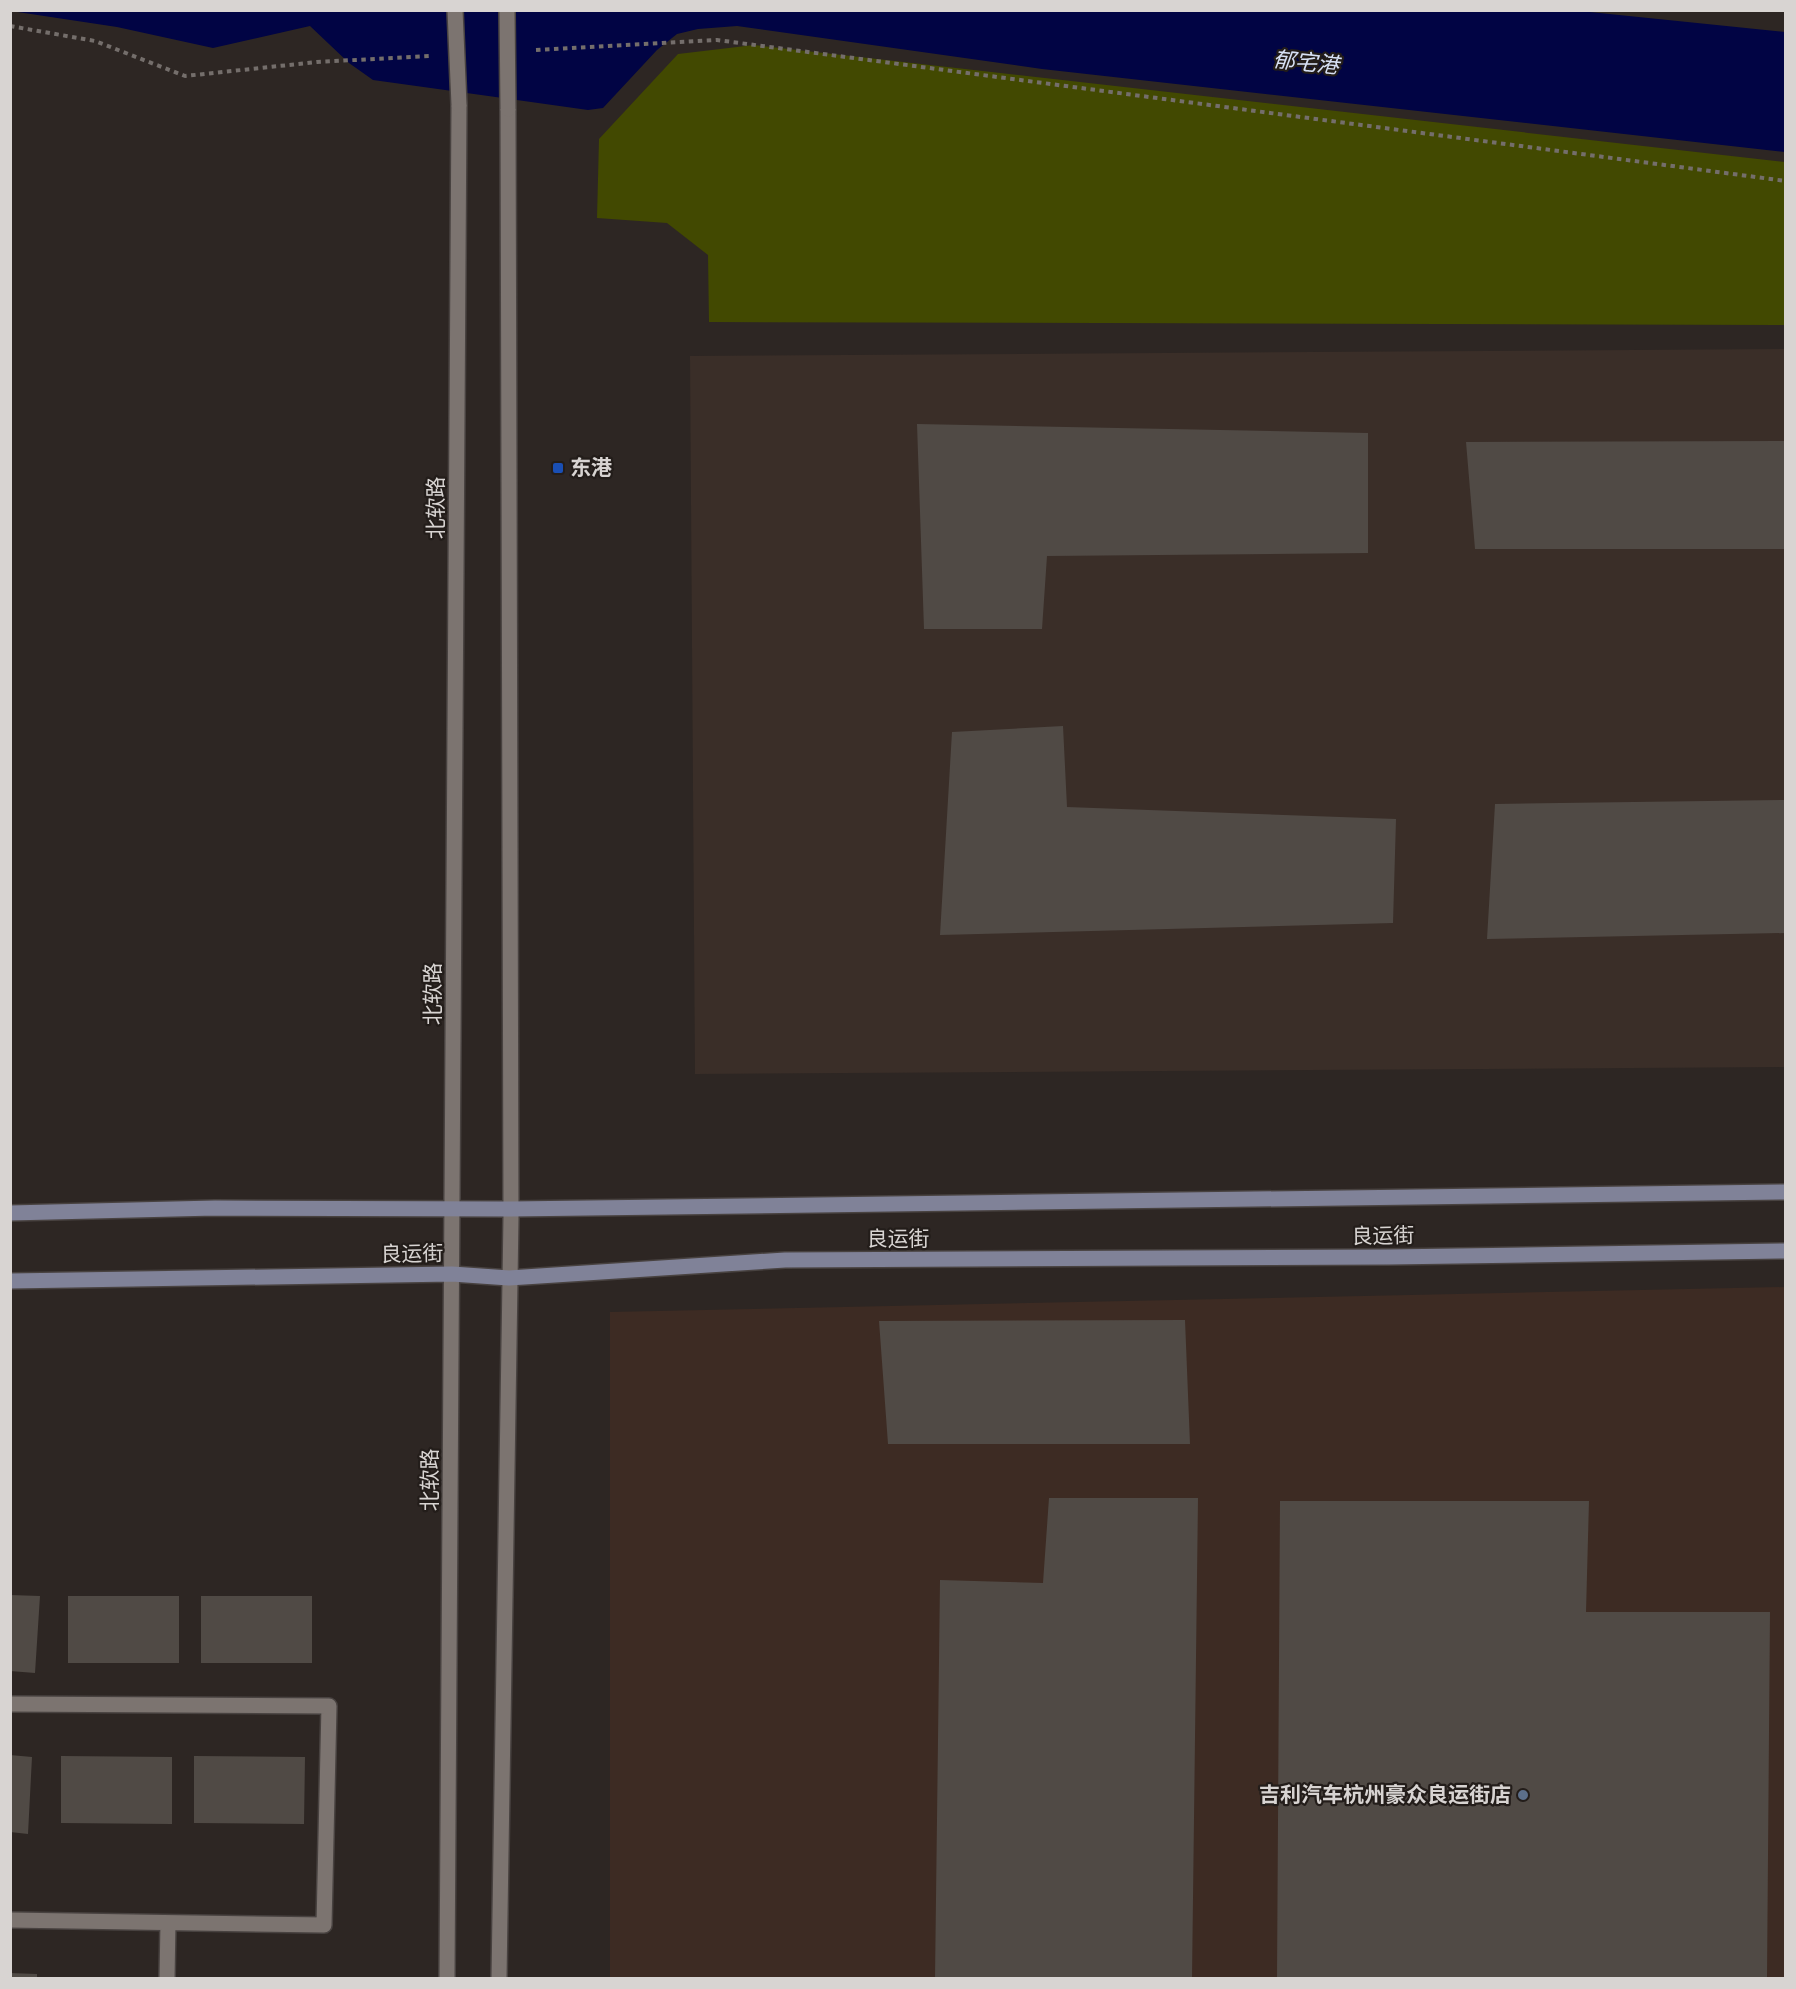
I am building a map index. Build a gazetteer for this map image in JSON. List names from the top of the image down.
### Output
{
  "streets": {
    "main road": ["良运街"],
    "street": ["北软路"]
  },
  "crossings": [
    ["北软路", "良运街"]
  ],
  "water": ["郁宅港"],
  "places": {
    "transit": ["东港"],
    "other": ["吉利汽车杭州豪众良运街店"]
  }
}
